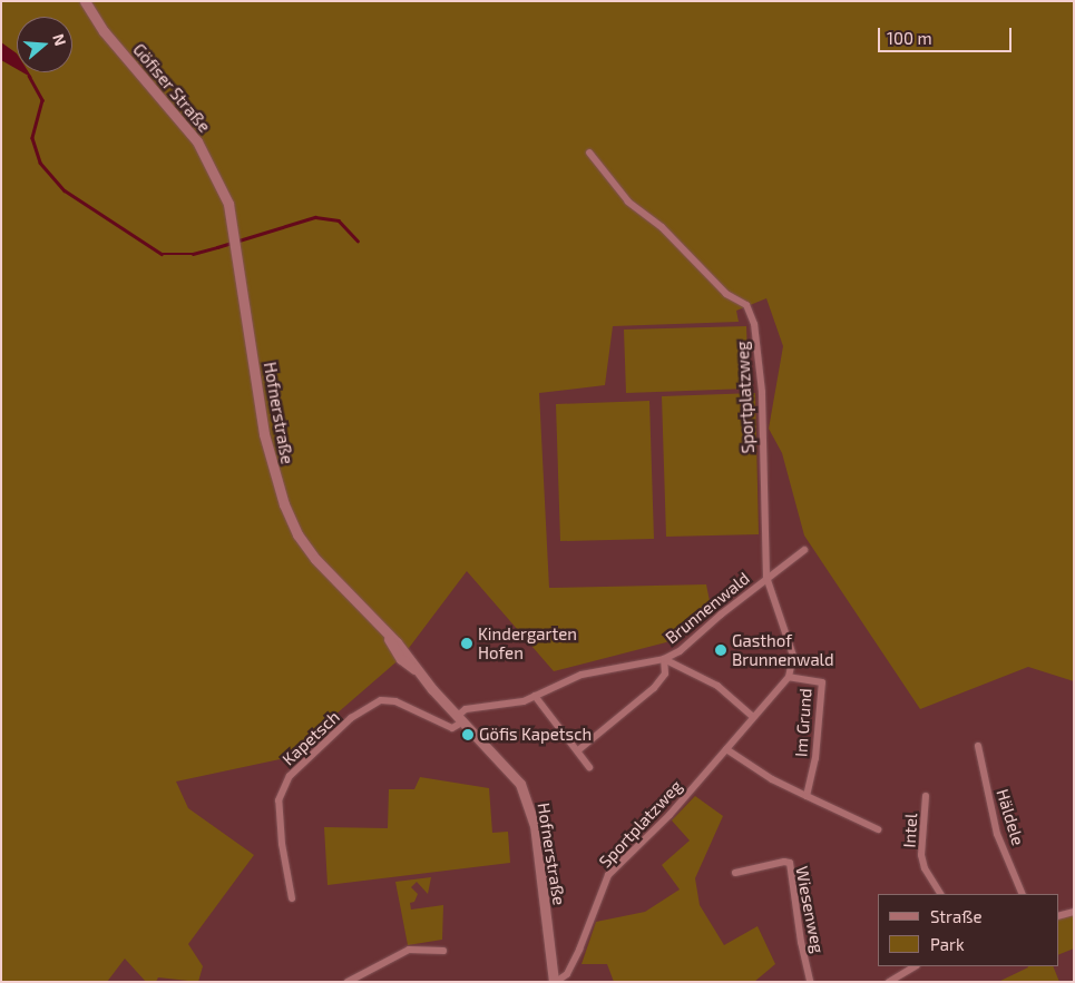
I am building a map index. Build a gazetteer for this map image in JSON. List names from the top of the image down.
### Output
{
  "streets": {
    "main road": ["Göfiser Straße", "Hofnerstraße"],
    "street": [
      "Sportplatzweg",
      "Brunnenwald",
      "Im Grund",
      "Kapetsch",
      "Häldele",
      "Intel",
      "Wiesenweg"
    ]
  },
  "crossings": [
    ["Göfiser Straße", "Hofnerstraße"],
    ["Sportplatzweg", "Hofnerstraße"],
    ["Sportplatzweg", "Brunnenwald"],
    ["Sportplatzweg", "Im Grund"],
    ["Hofnerstraße", "Brunnenwald"],
    ["Hofnerstraße", "Kapetsch"],
    ["Brunnenwald", "Kapetsch"]
  ],
  "places": ["Kindergarten Hofen", "Gasthof Brunnenwald", "Göfis Kapetsch"],
  "legend": ["Straße", "Park"],
  "scale_bar": "100 m",
  "north": "right"
}
